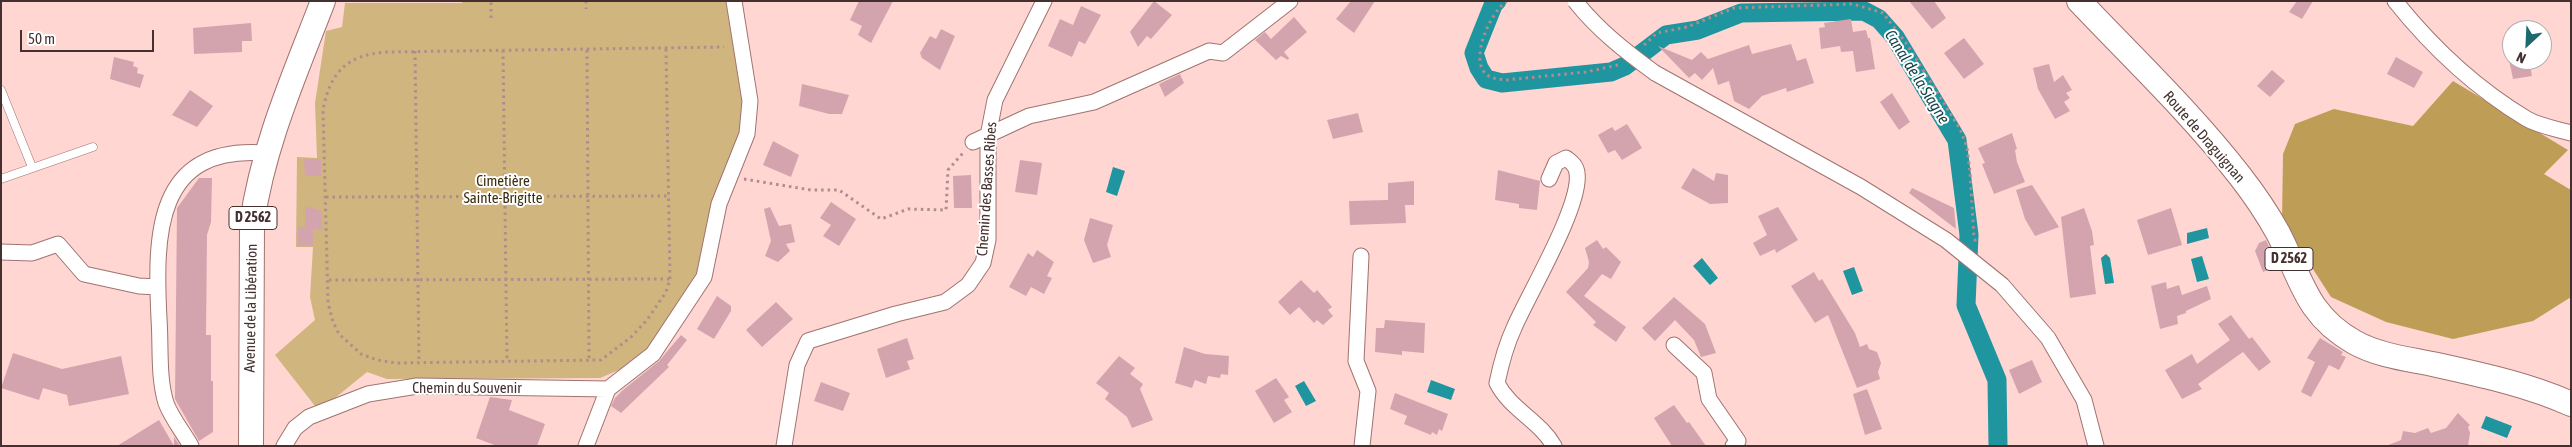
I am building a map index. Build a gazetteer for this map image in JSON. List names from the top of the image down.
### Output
{
  "streets": {
    "main road": ["Route de Draguignan", "D 2562", "Avenue de la Libération"],
    "street": ["Chemin des Basses Ribes", "Chemin du Souvenir"]
  },
  "water": ["Canal de la Siagne"],
  "parks": ["Cimetière Sainte-Brigitte"],
  "scale_bar": "50 m",
  "north": "bottom left"
}
